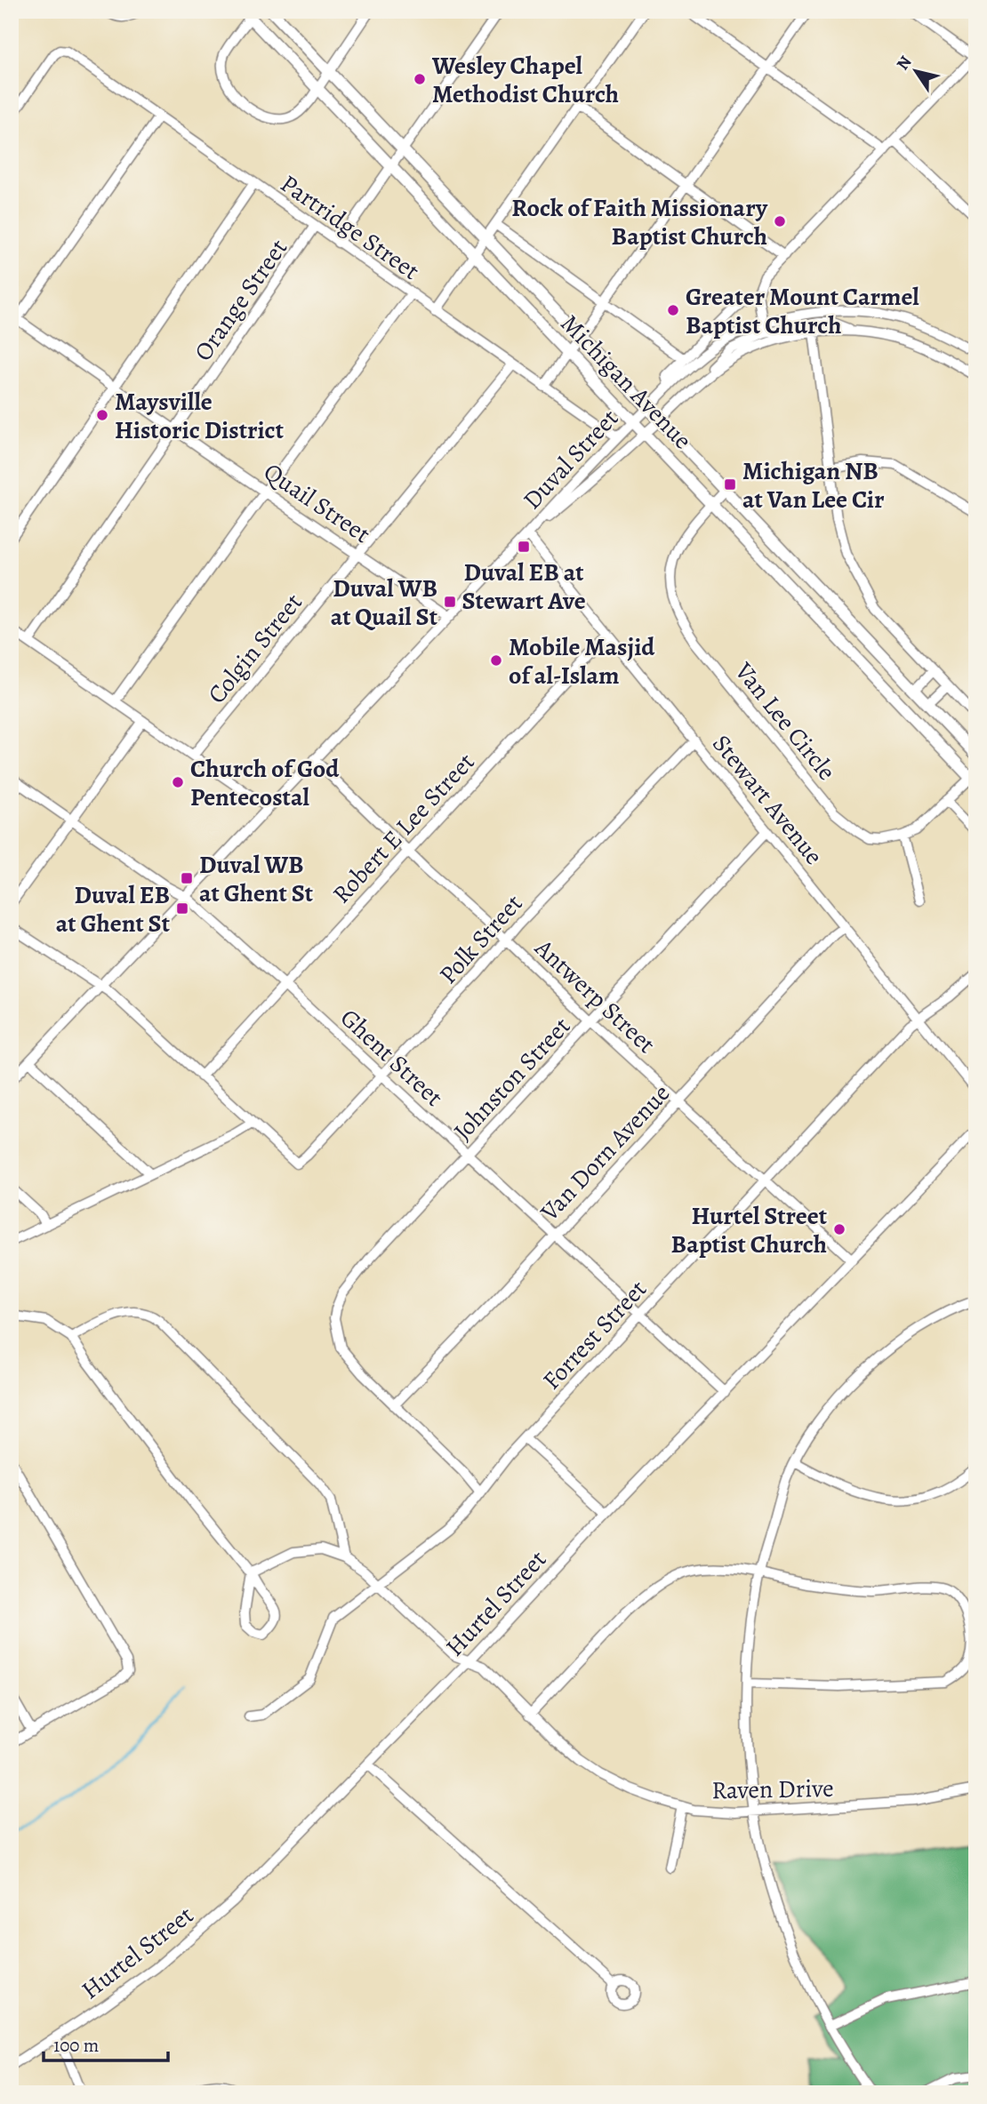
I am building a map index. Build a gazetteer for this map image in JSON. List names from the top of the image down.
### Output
{
  "streets": {
    "main road": ["Michigan Avenue"],
    "street": [
      "Partridge Street",
      "Orange Street",
      "Duval Street",
      "Quail Street",
      "Colgin Street",
      "Van Lee Circle",
      "Stewart Avenue",
      "Robert E Lee Street",
      "Polk Street",
      "Antwerp Street",
      "Ghent Street",
      "Johnston Street",
      "Van Dorn Avenue",
      "Forrest Street",
      "Hurtel Street",
      "Raven Drive"
    ]
  },
  "crossings": [
    ["Partridge Street", "Orange Street"],
    ["Partridge Street", "Duval Street"],
    ["Partridge Street", "Colgin Street"],
    ["Orange Street", "Quail Street"],
    ["Michigan Avenue", "Duval Street"],
    ["Michigan Avenue", "Van Lee Circle"],
    ["Duval Street", "Quail Street"],
    ["Duval Street", "Stewart Avenue"],
    ["Duval Street", "Antwerp Street"],
    ["Duval Street", "Ghent Street"],
    ["Quail Street", "Colgin Street"],
    ["Stewart Avenue", "Robert E Lee Street"],
    ["Stewart Avenue", "Polk Street"],
    ["Stewart Avenue", "Johnston Street"],
    ["Stewart Avenue", "Van Dorn Avenue"],
    ["Stewart Avenue", "Forrest Street"],
    ["Robert E Lee Street", "Antwerp Street"],
    ["Robert E Lee Street", "Ghent Street"],
    ["Polk Street", "Antwerp Street"],
    ["Polk Street", "Ghent Street"],
    ["Antwerp Street", "Johnston Street"],
    ["Antwerp Street", "Van Dorn Avenue"],
    ["Antwerp Street", "Forrest Street"],
    ["Antwerp Street", "Hurtel Street"],
    ["Ghent Street", "Johnston Street"],
    ["Ghent Street", "Van Dorn Avenue"],
    ["Ghent Street", "Forrest Street"],
    ["Ghent Street", "Hurtel Street"],
    ["Johnston Street", "Van Dorn Avenue"],
    ["Johnston Street", "Forrest Street"],
    ["Forrest Street", "Raven Drive"],
    ["Hurtel Street", "Raven Drive"]
  ],
  "places": {
    "other": [
      "Wesley Chapel Methodist Church",
      "Rock of Faith Missionary Baptist Church",
      "Greater Mount Carmel Baptist Church",
      "Maysville Historic District",
      "Mobile Masjid of al-Islam",
      "Church of God Pentecostal",
      "Hurtel Street Baptist Church"
    ],
    "transit": [
      "Michigan NB at Van Lee Cir",
      "Duval EB at Stewart Ave",
      "Duval WB at Quail St",
      "Duval WB at Ghent St",
      "Duval EB at Ghent St"
    ]
  },
  "scale_bar": "100 m",
  "north": "top left"
}
